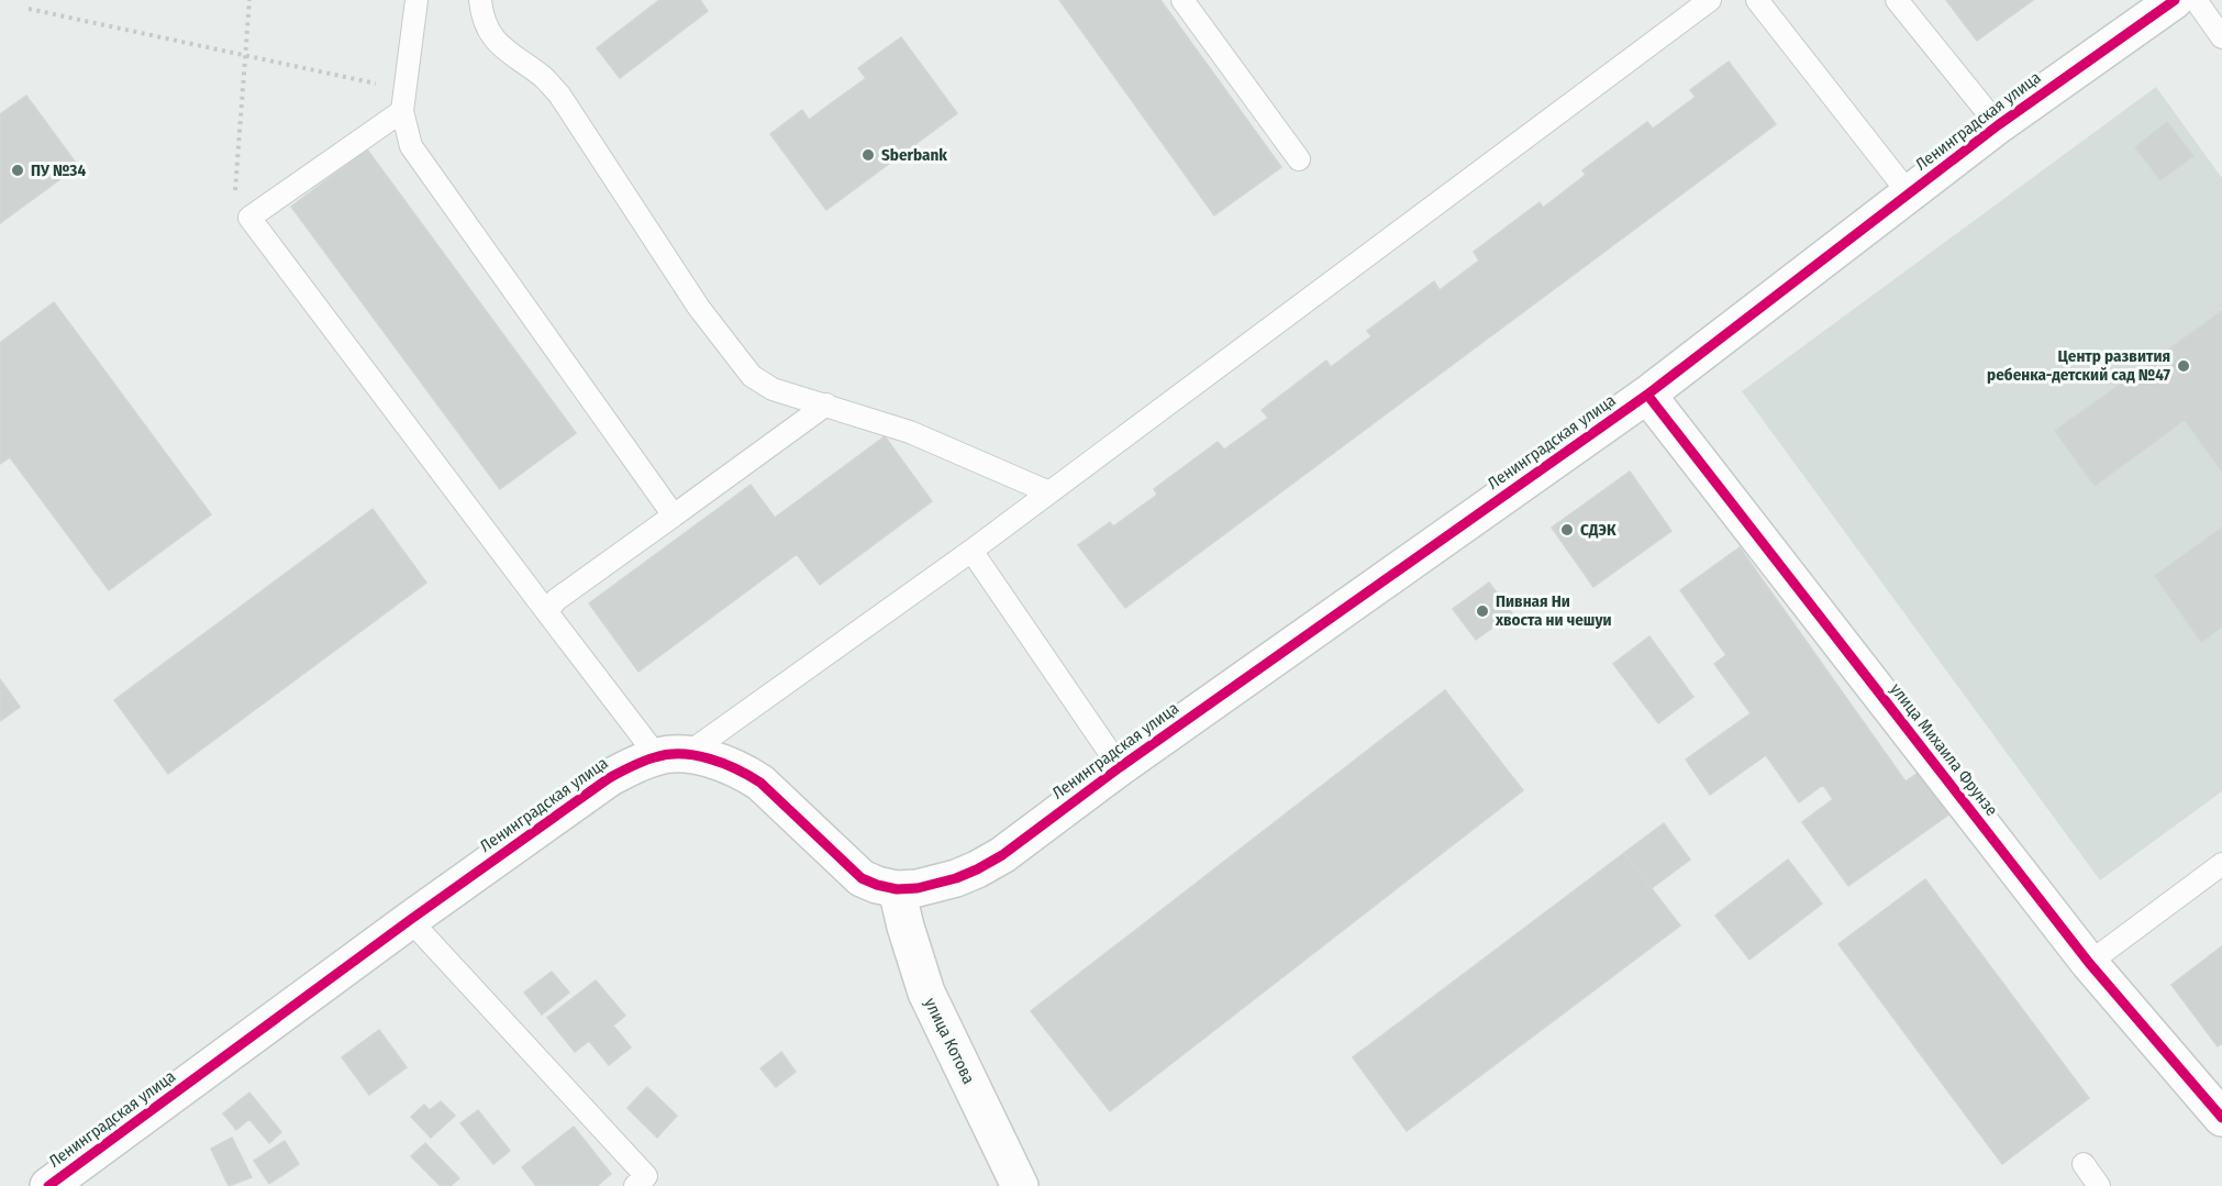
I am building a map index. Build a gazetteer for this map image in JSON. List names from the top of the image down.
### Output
{
  "streets": {
    "street": ["Ленинградская улица", "улица Михаила Фрунзе", "улица Котова"]
  },
  "crossings": [
    ["Ленинградская улица", "улица Михаила Фрунзе"],
    ["Ленинградская улица", "улица Котова"]
  ],
  "places": [
    "Sberbank",
    "ПУ №34",
    "Центр развития ребенка-детский сад №47",
    "СДЭК",
    "Пивная Ни хвоста ни чешуи"
  ]
}
